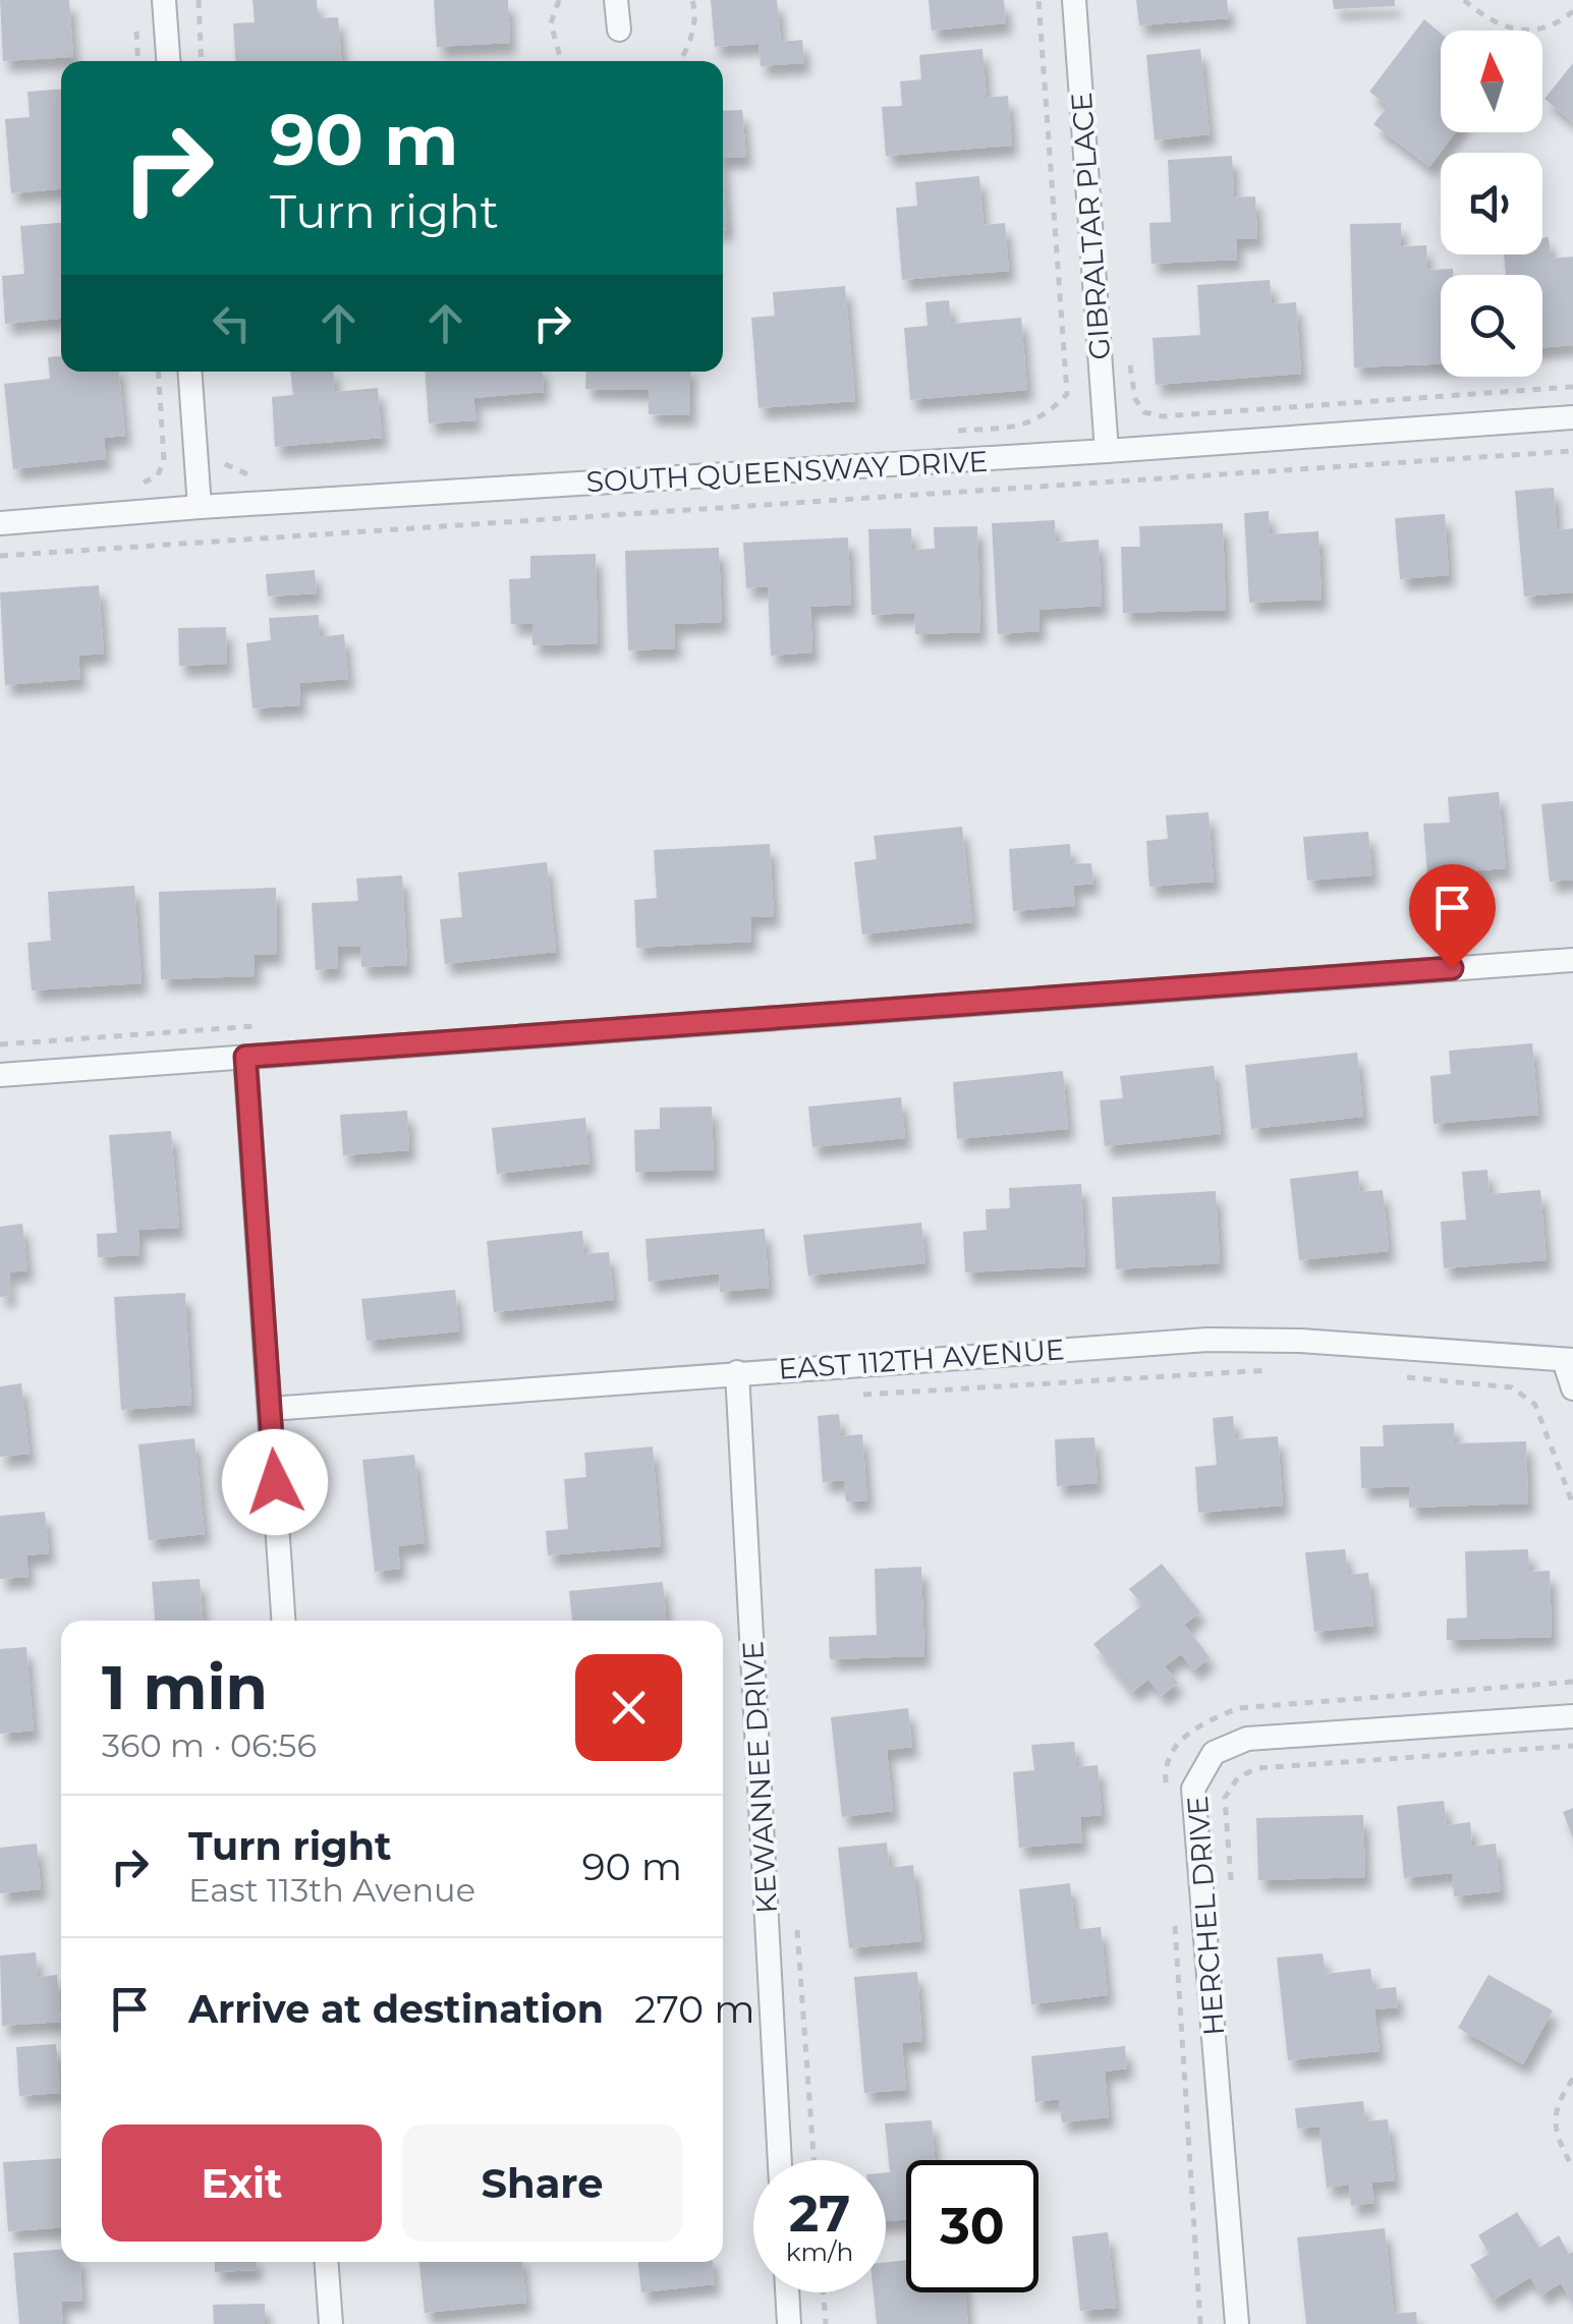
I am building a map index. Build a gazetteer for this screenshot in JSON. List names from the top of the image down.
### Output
{
  "streets": {
    "street": [
      "GIBRALTAR PLACE",
      "SOUTH QUEENSWAY DRIVE",
      "EAST 112TH AVENUE",
      "KEWANNEE DRIVE",
      "HERCHEL DRIVE"
    ]
  },
  "crossings": [
    ["GIBRALTAR PLACE", "SOUTH QUEENSWAY DRIVE"],
    ["EAST 112TH AVENUE", "KEWANNEE DRIVE"]
  ],
  "north": "top",
  "page": {
    "turn": ["90 m", "Turn right"],
    "heading": ["1 min", "360 m · 06:56"],
    "list": [
      {
        "name": "Turn right",
        "note": "East 113th Avenue",
        "value": "90 m"
      },
      {
        "name": "Arrive at destination",
        "value": "270 m"
      }
    ],
    "buttons": ["Exit", "Share"],
    "speed": "27 km/h",
    "limit": "30"
  }
}
